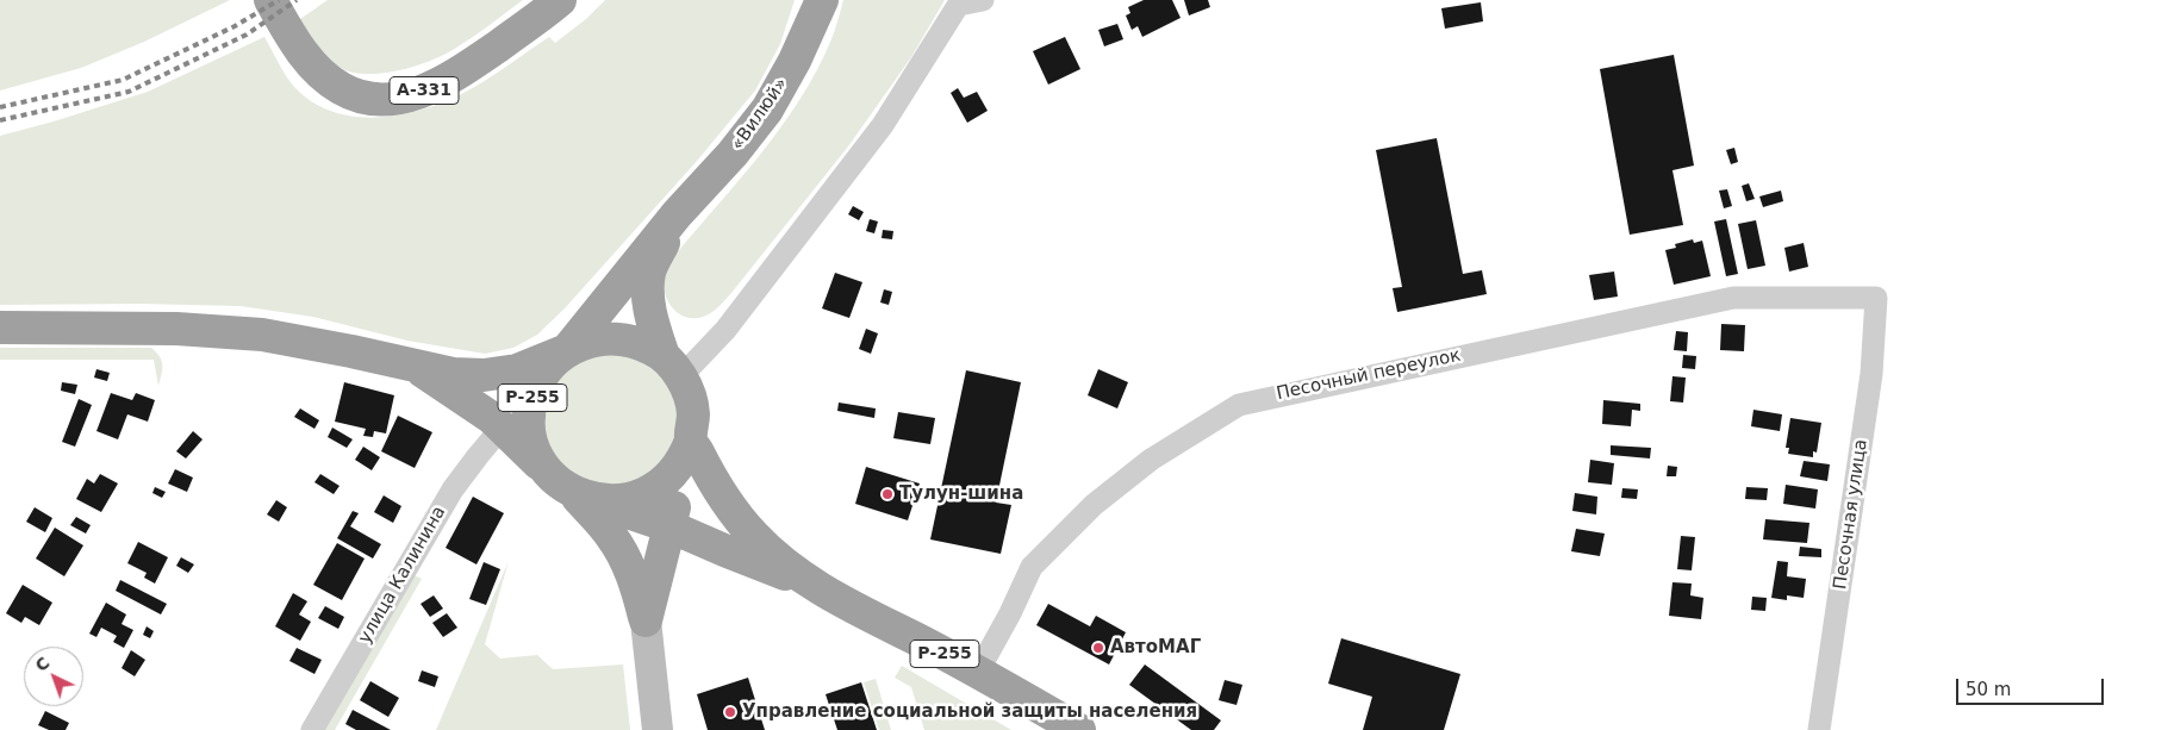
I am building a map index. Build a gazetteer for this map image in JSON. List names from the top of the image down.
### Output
{
  "streets": {
    "highway": ["А-331", "«Вилюй»", "Р-255"],
    "street": ["Песочный переулок", "Песочная улица", "улица Калинина"]
  },
  "crossings": [
    ["Песочный переулок", "Р-255"],
    ["Песочный переулок", "Песочная улица"],
    ["Р-255", "улица Калинина"]
  ],
  "places": ["Тулун-шина", "АвтоМАГ", "Управление социальной защиты населения"],
  "scale_bar": "50 m",
  "north": "top left"
}
